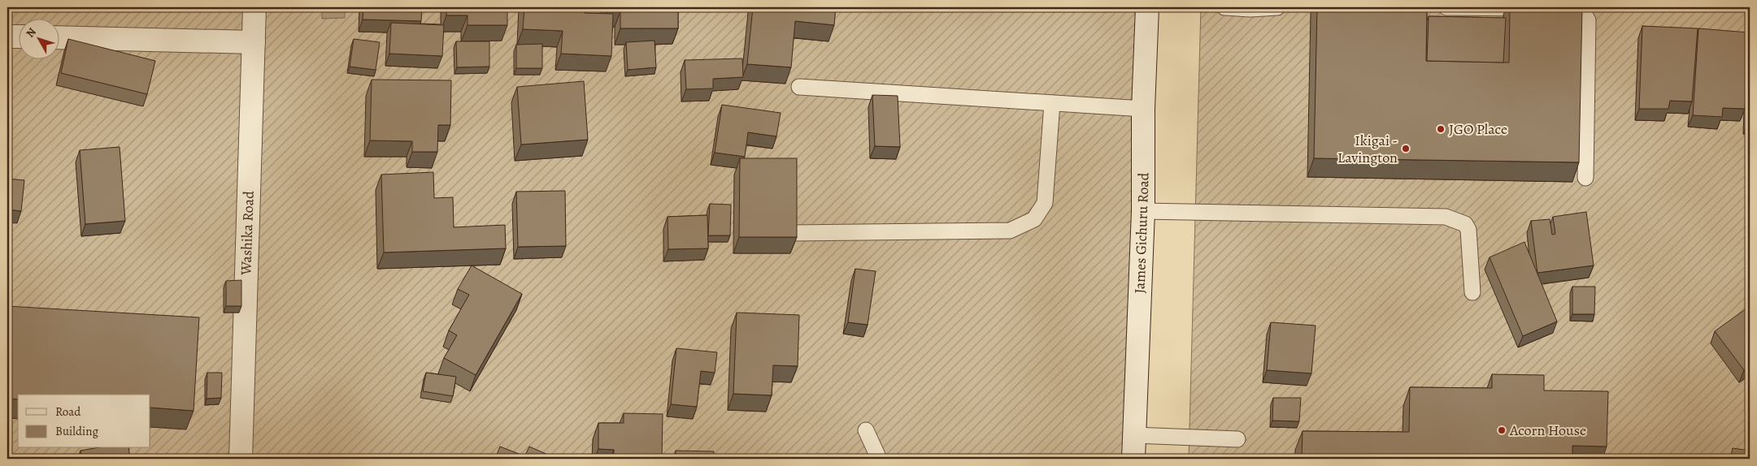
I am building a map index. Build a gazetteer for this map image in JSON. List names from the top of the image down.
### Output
{
  "streets": {
    "street": ["Washika Road", "James Gichuru Road"]
  },
  "places": ["JGO Place", "Ikigai - Lavington", "Acorn House"],
  "legend": ["Road", "Building"],
  "north": "top left"
}
